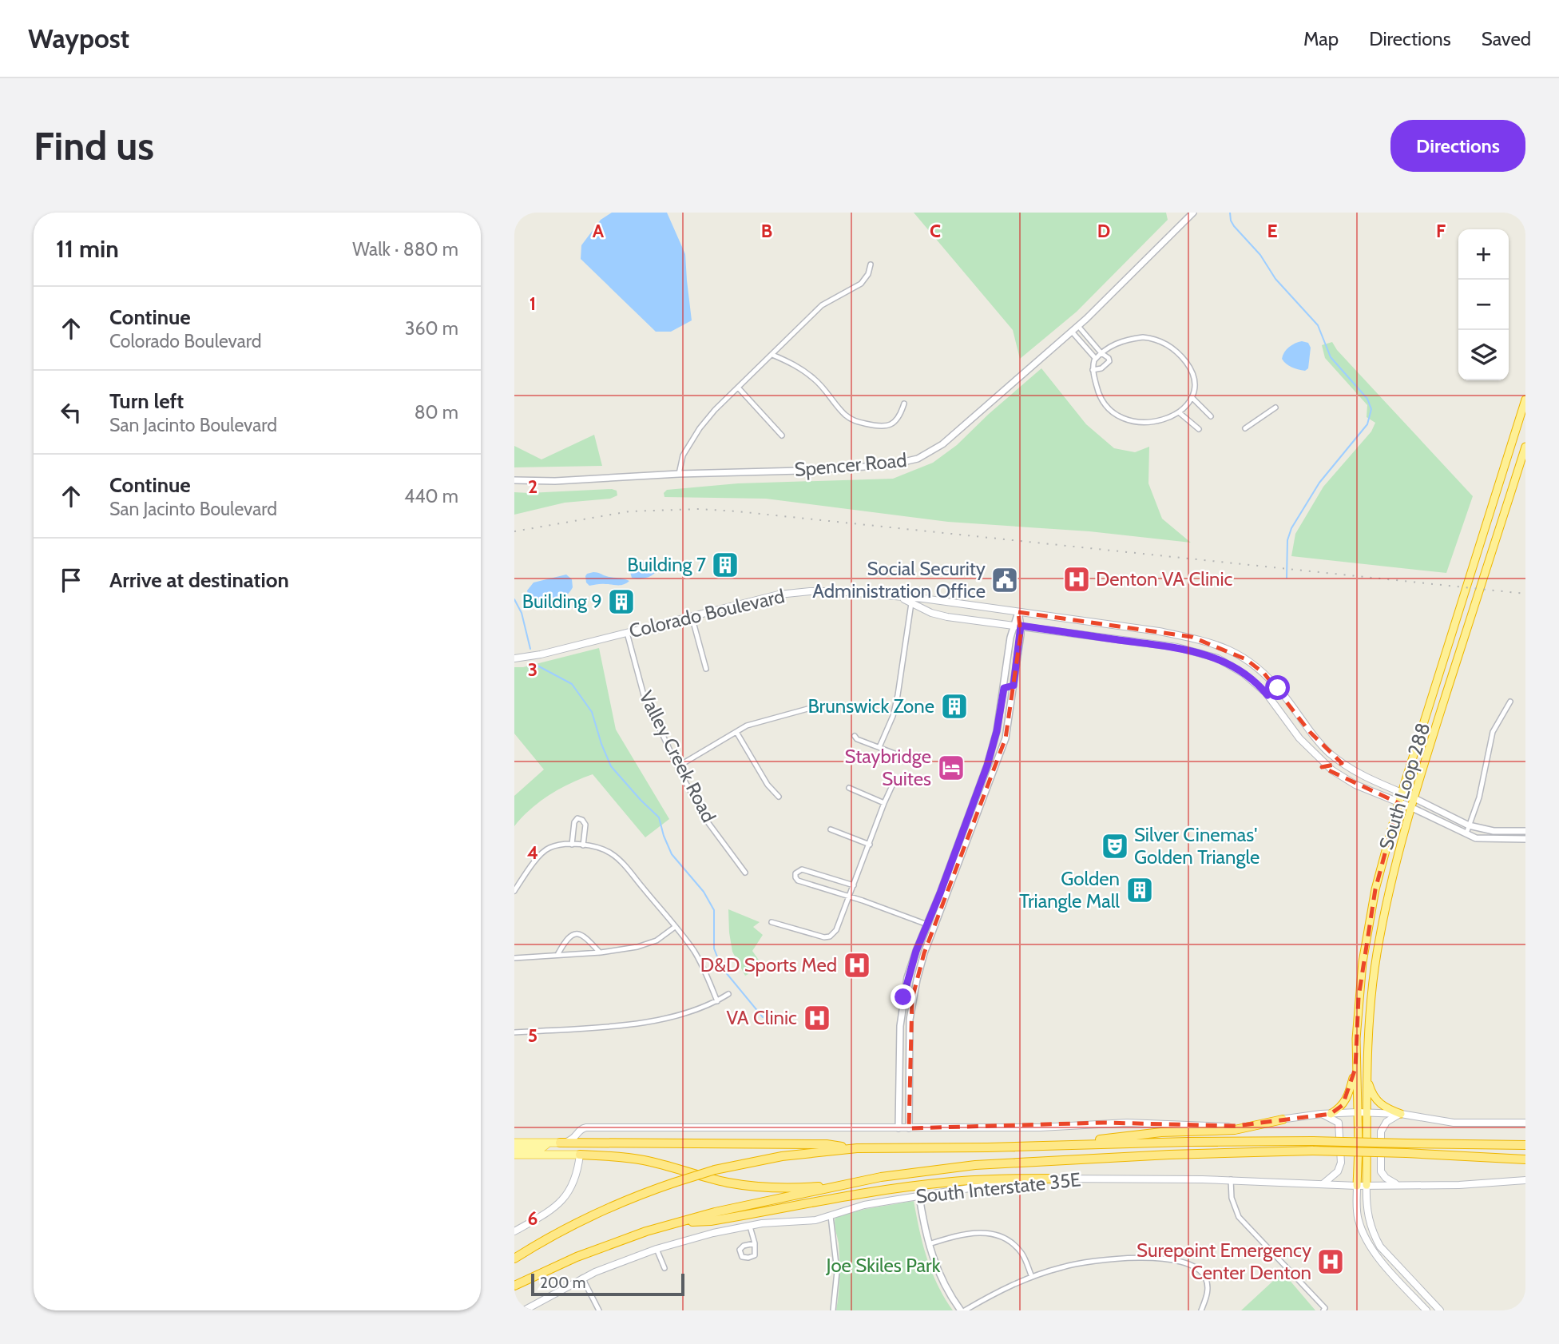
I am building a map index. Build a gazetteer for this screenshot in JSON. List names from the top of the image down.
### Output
{
  "streets": {
    "highway": ["South Loop 288"],
    "main road": ["Colorado Boulevard", "South Interstate 35E"],
    "street": ["Spencer Road", "Valley Creek Road"]
  },
  "crossings": [
    ["Colorado Boulevard", "Valley Creek Road"],
    ["Colorado Boulevard", "South Loop 288"],
    ["South Loop 288", "South Interstate 35E"]
  ],
  "parks": ["Joe Skiles Park"],
  "places": {
    "building": [
      "Building 7",
      "Building 9",
      "Brunswick Zone",
      "Golden Triangle Mall"
    ],
    "hospital": [
      "Denton VA Clinic",
      "D&D Sports Med",
      "VA Clinic",
      "Surepoint Emergency Center Denton"
    ],
    "public building": ["Social Security Administration Office"],
    "hotel": ["Staybridge Suites"],
    "theatre": ["Silver Cinemas' Golden Triangle"]
  },
  "scale_bar": "200 m",
  "page": {
    "header": "Waypost",
    "nav": ["Map", "Directions", "Saved"],
    "buttons": "Directions",
    "title": "Find us",
    "heading": ["11 min", "Walk · 880 m"],
    "map_buttons": ["+", "−"],
    "list": [
      ["Continue", "Colorado Boulevard", "360 m"],
      ["Turn left", "San Jacinto Boulevard", "80 m"],
      ["Continue", "San Jacinto Boulevard", "440 m"],
      "Arrive at destination"
    ],
    "scale": "200 m"
  },
  "grid": {
    "columns": [
      "A",
      "B",
      "C",
      "D",
      "E",
      "F"
    ],
    "rows": [
      "1",
      "2",
      "3",
      "4",
      "5",
      "6"
    ]
  }
}
